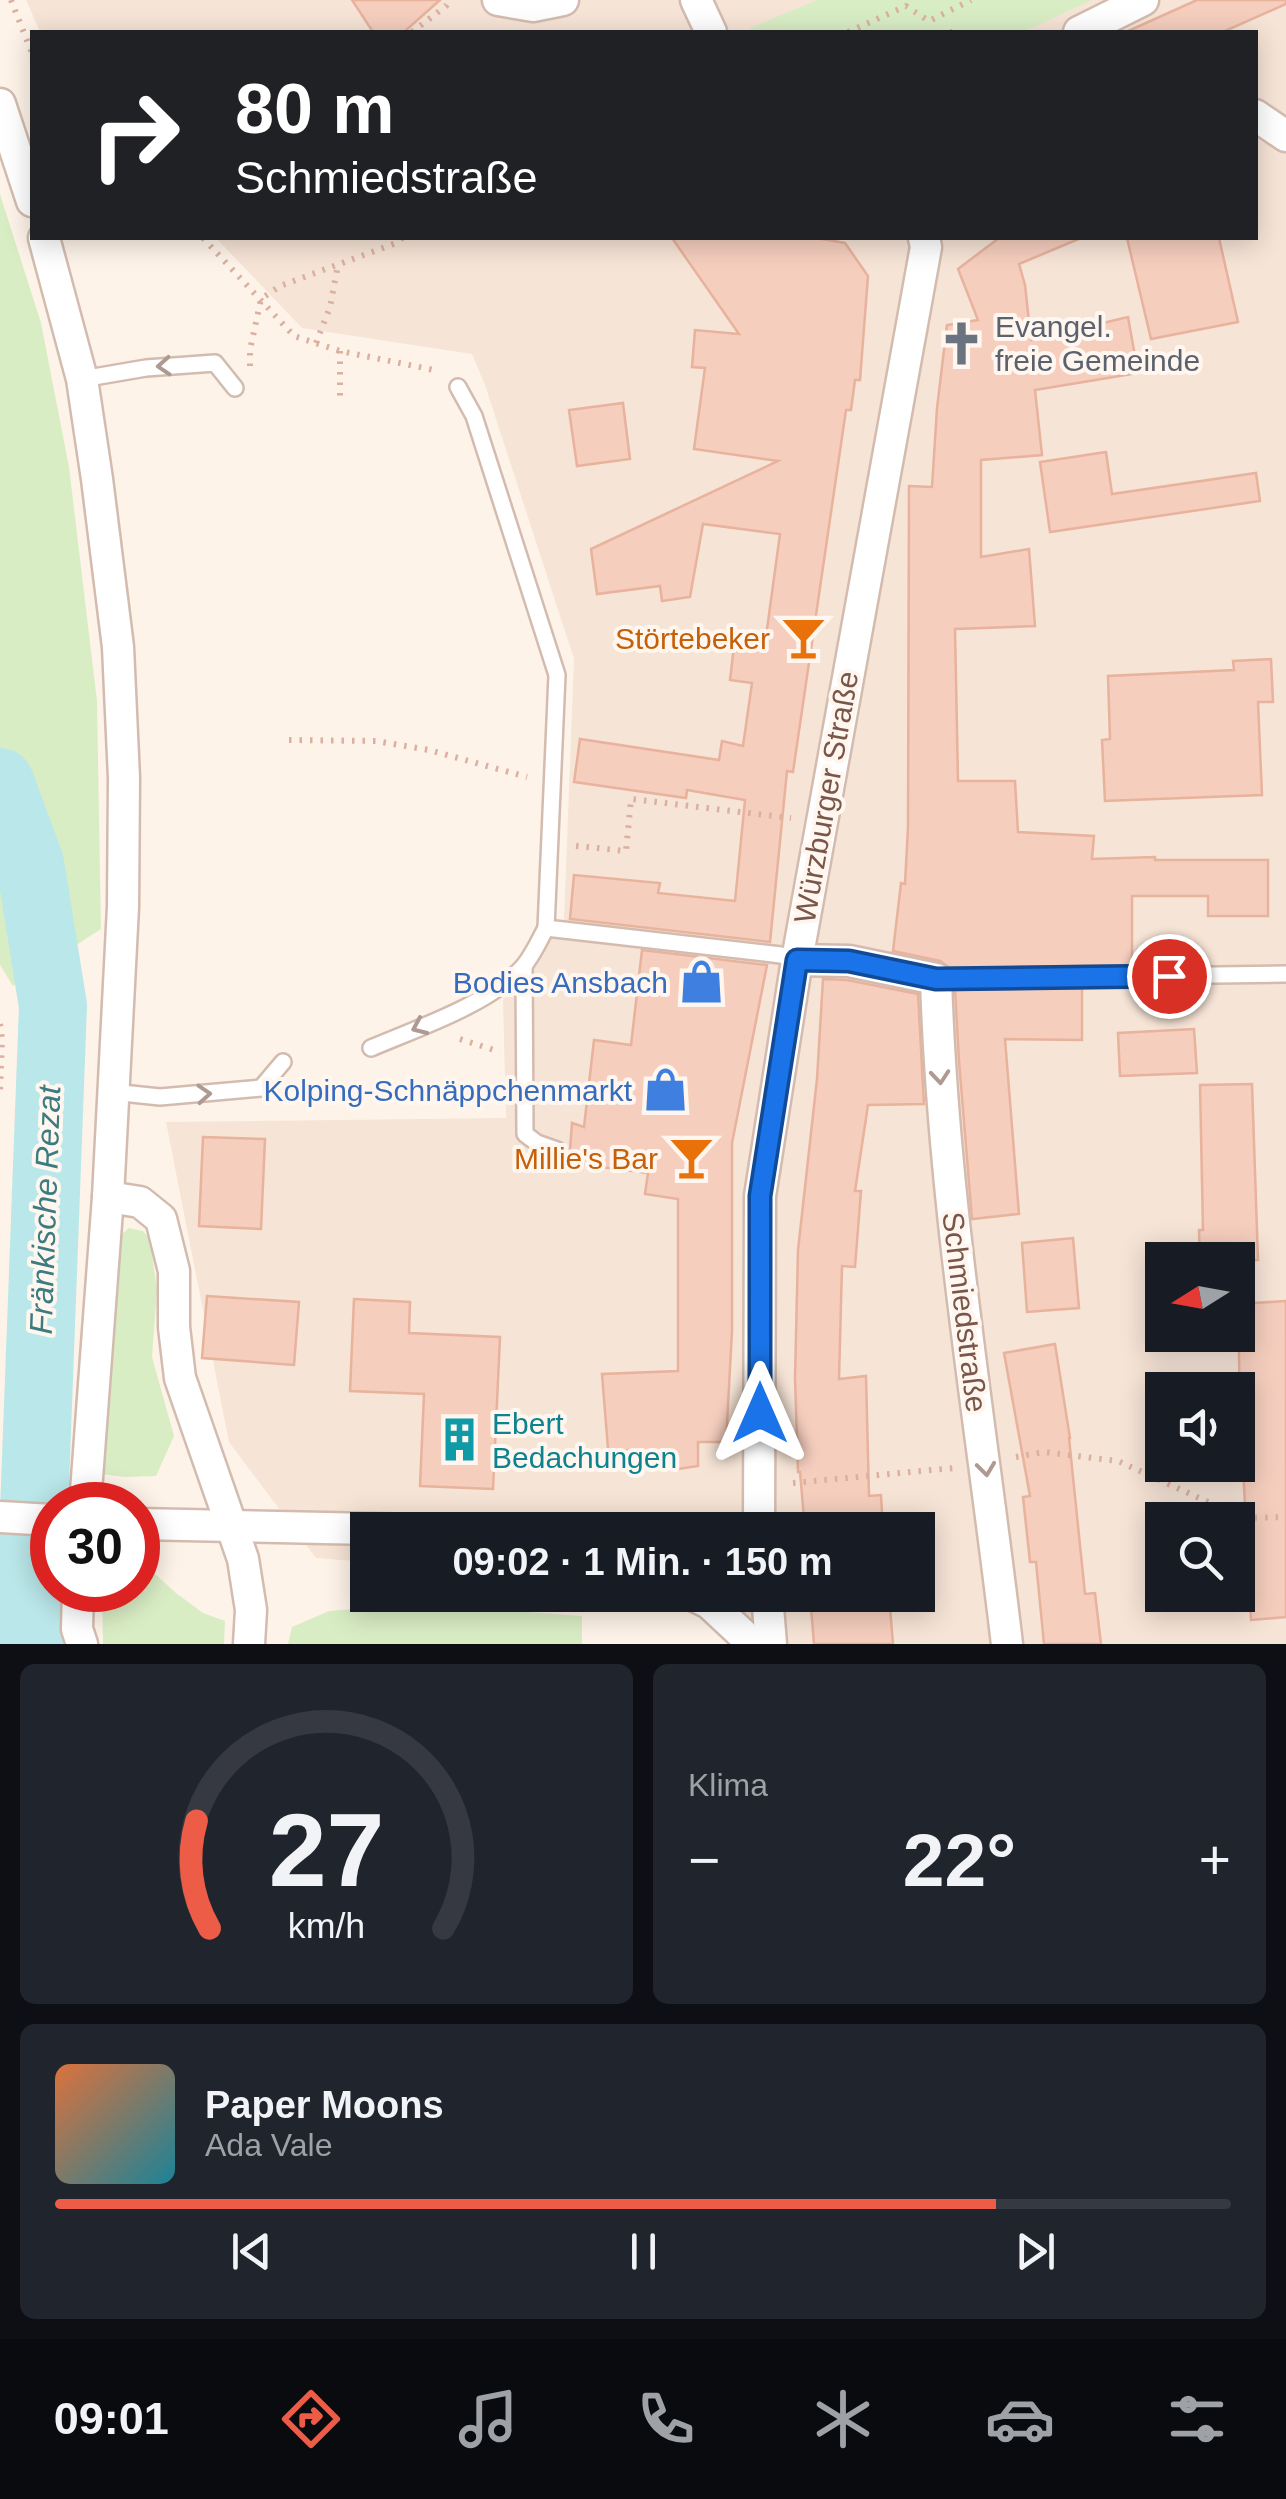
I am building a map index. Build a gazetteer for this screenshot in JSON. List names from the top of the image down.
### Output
{
  "streets": {
    "street": ["Würzburger Straße", "Schmiedstraße"]
  },
  "one_way": ["Schmiedstraße"],
  "water": ["Fränkische Rezat"],
  "places": {
    "church": ["Evangel. freie Gemeinde"],
    "bar": ["Störtebeker", "Millie's Bar"],
    "shop": ["Bodies Ansbach", "Kolping-Schnäppchenmarkt"],
    "building": ["Ebert Bedachungen"]
  },
  "north": "left",
  "page": {
    "turn": ["80 m", "Schmiedstraße"],
    "limit": "30",
    "trip": "09:02 · 1 Min. · 150 m",
    "tile": "Klima",
    "heat": ["−", "22°", "+"],
    "song": ["Paper Moons", "Ada Vale"],
    "tabs": "09:01",
    "gauge": ["27", "km/h"]
  }
}
